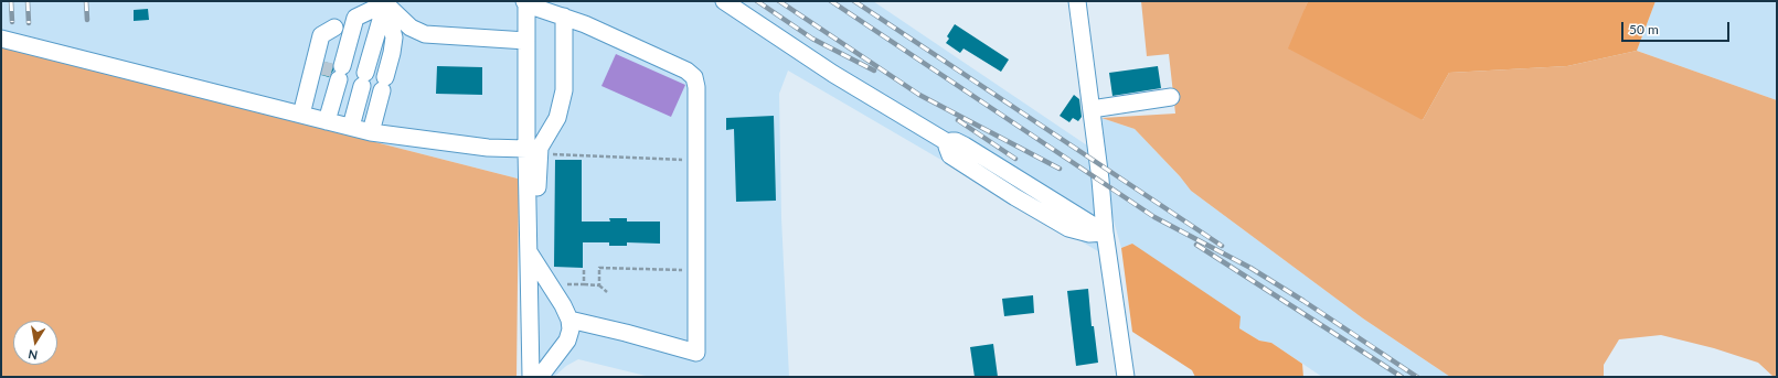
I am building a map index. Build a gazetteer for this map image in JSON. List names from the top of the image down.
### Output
{
  "scale_bar": "50 m",
  "north": "bottom"
}
